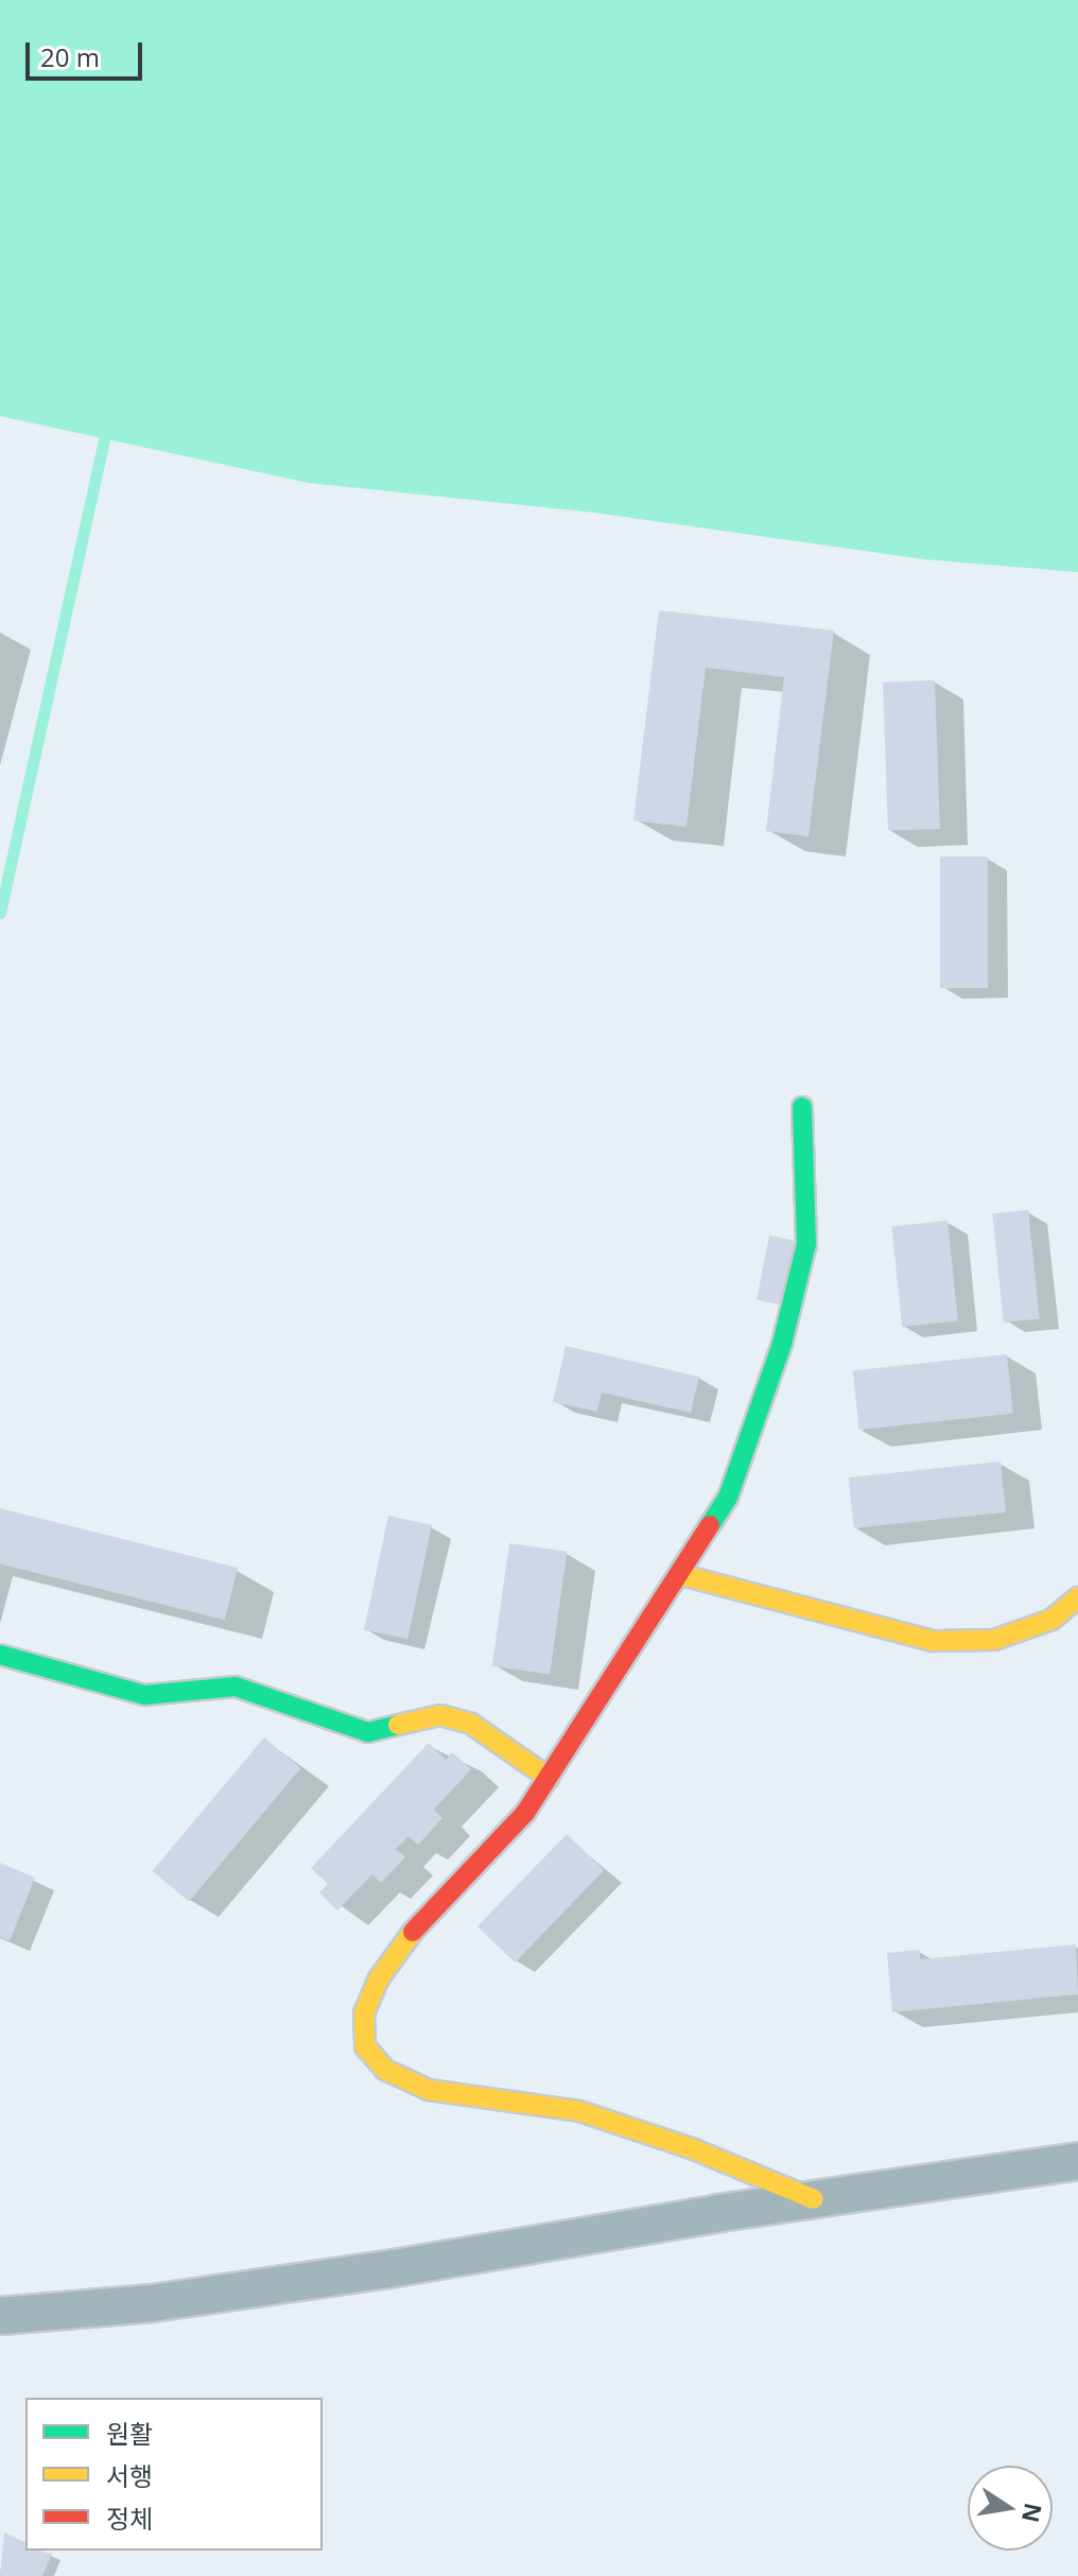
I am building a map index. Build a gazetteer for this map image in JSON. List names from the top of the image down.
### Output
{
  "legend": ["원활", "서행", "정체"],
  "scale_bar": "20 m",
  "north": "right"
}
